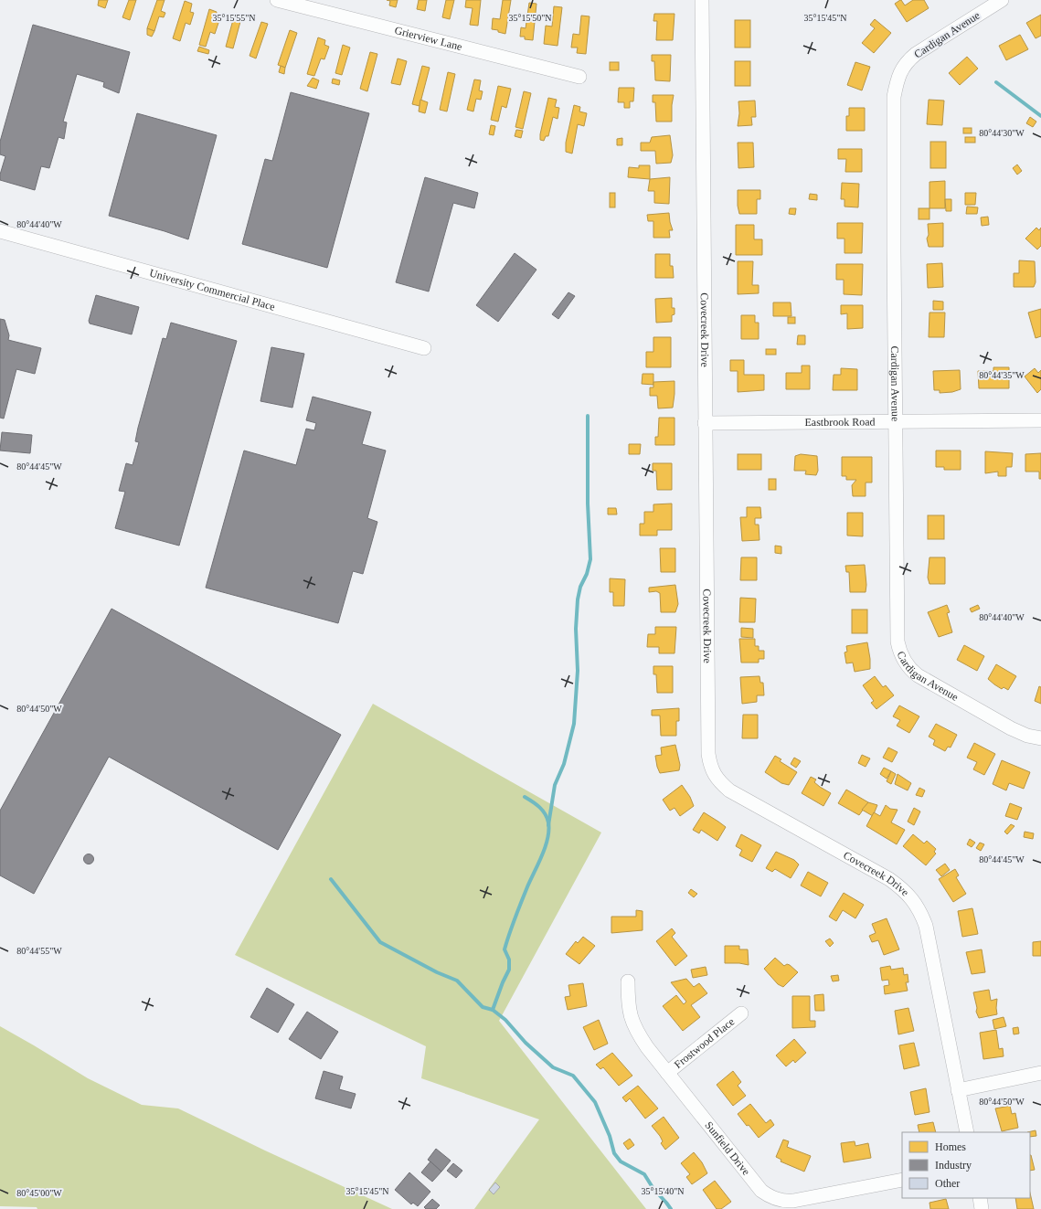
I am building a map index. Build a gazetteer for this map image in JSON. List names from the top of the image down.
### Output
{
  "streets": {
    "street": [
      "Cardigan Avenue",
      "Grierview Lane",
      "University Commercial Place",
      "Covecreek Drive",
      "Eastbrook Road",
      "Frostwood Place",
      "Sunfield Drive"
    ]
  },
  "crossings": [
    ["Cardigan Avenue", "Eastbrook Road"],
    ["Covecreek Drive", "Eastbrook Road"],
    ["Frostwood Place", "Sunfield Drive"]
  ],
  "legend": ["Homes", "Industry", "Other"],
  "coordinates": [
    "35°15'55\"N",
    "35°15'50\"N",
    "35°15'45\"N",
    "80°44'30\"W",
    "80°44'40\"W",
    "80°44'35\"W",
    "80°44'45\"W",
    "80°44'50\"W",
    "80°44'55\"W",
    "35°15'40\"N",
    "80°45'00\"W"
  ]
}
